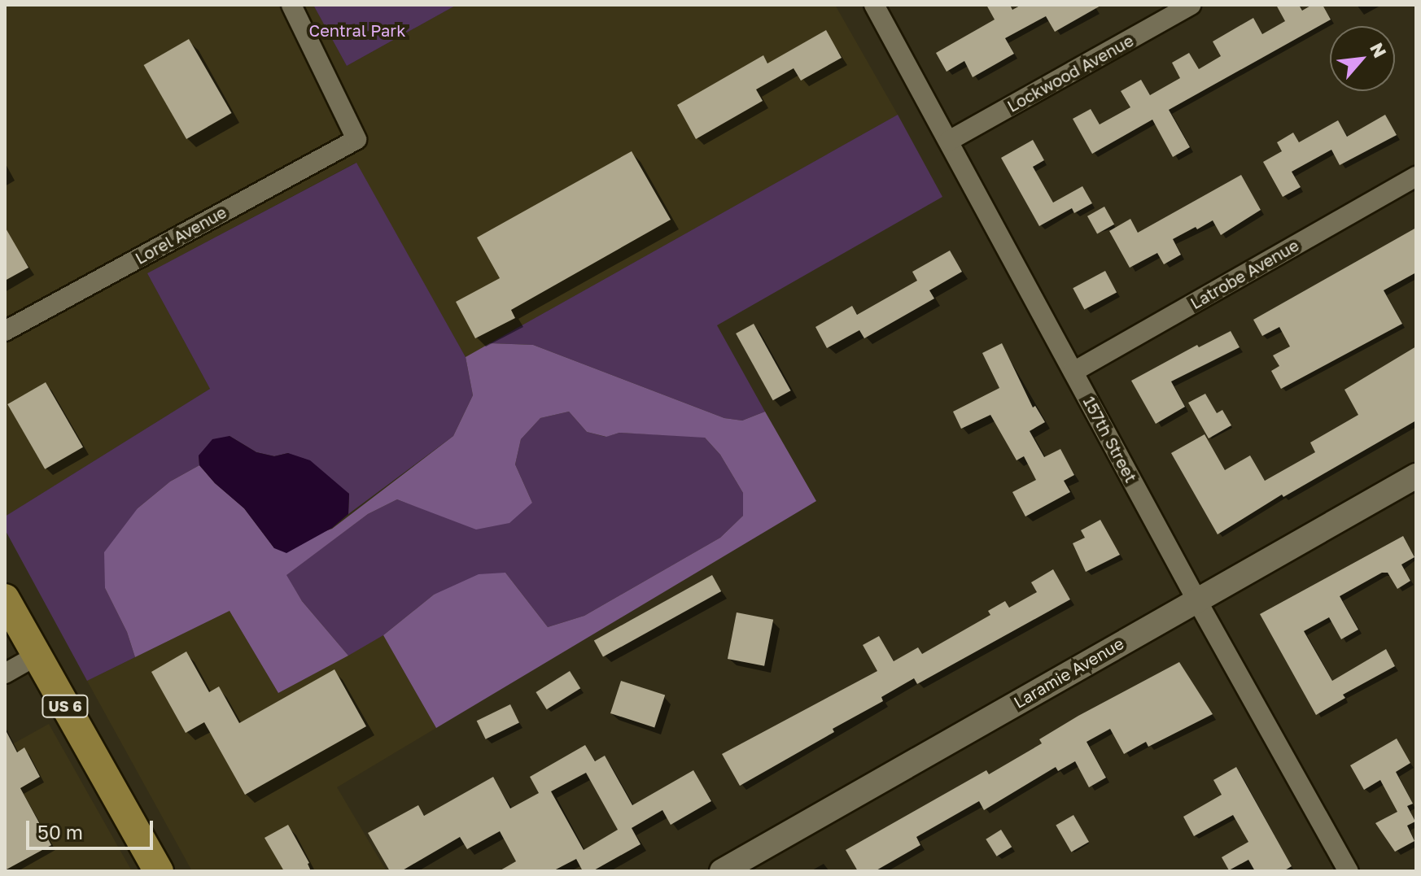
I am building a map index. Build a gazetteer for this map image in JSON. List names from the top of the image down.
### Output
{
  "streets": {
    "main road": ["US 6"],
    "street": [
      "Lockwood Avenue",
      "Lorel Avenue",
      "Latrobe Avenue",
      "157th Street",
      "Laramie Avenue"
    ]
  },
  "crossings": [
    ["Lockwood Avenue", "157th Street"],
    ["Latrobe Avenue", "157th Street"],
    ["157th Street", "Laramie Avenue"]
  ],
  "parks": ["Central Park"],
  "scale_bar": "50 m",
  "north": "top right"
}
